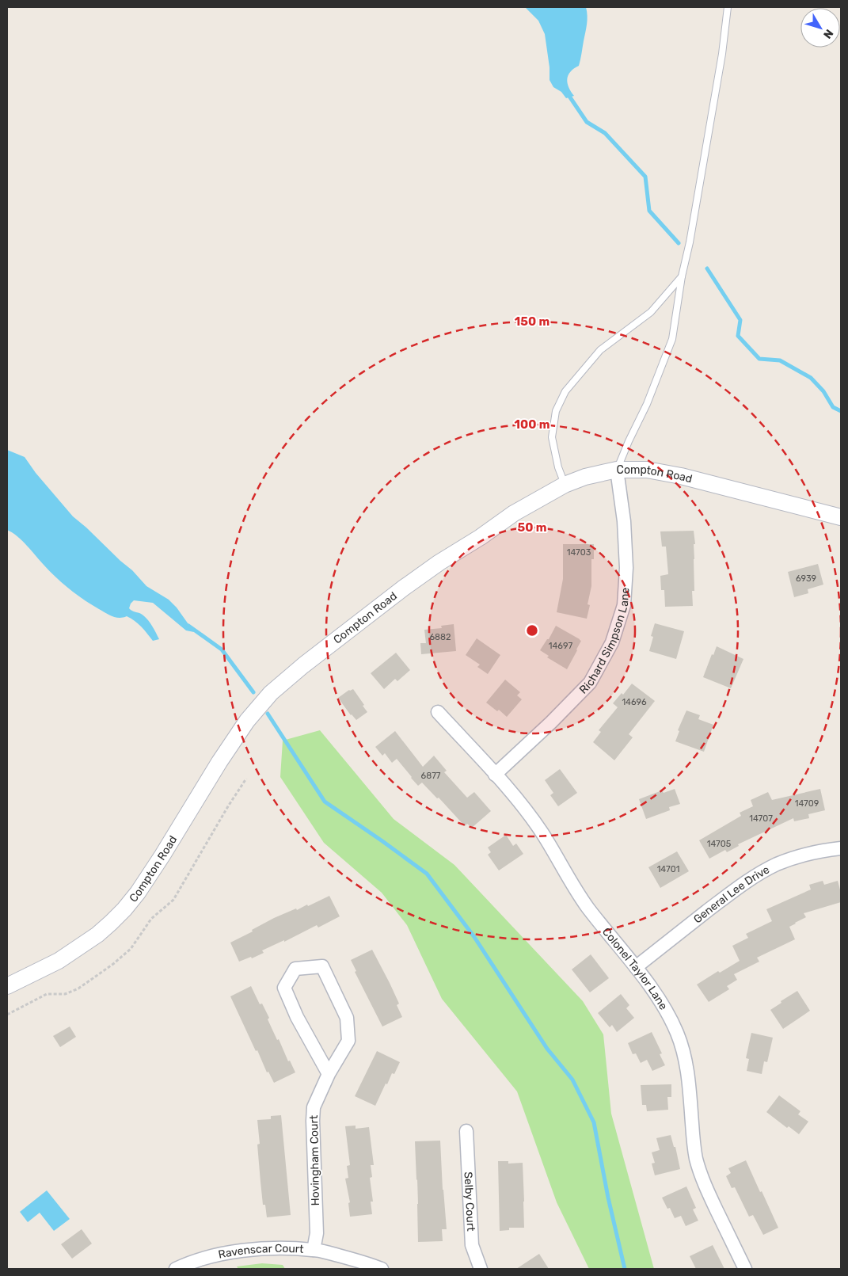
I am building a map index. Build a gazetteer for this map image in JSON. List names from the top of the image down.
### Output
{
  "streets": {
    "street": [
      "Compton Road",
      "Richard Simpson Lane",
      "General Lee Drive",
      "Colonel Taylor Lane",
      "Hovingham Court",
      "Selby Court",
      "Ravenscar Court"
    ]
  },
  "crossings": [
    ["Compton Road", "Richard Simpson Lane"],
    ["Richard Simpson Lane", "Colonel Taylor Lane"],
    ["General Lee Drive", "Colonel Taylor Lane"],
    ["Hovingham Court", "Ravenscar Court"]
  ],
  "house_numbers": [
    "14703",
    "6939",
    "6882",
    "14697",
    "14696",
    "6877",
    "14709",
    "14707",
    "14705",
    "14701"
  ],
  "north": "bottom right",
  "rings": ["150 m", "100 m", "50 m"]
}
